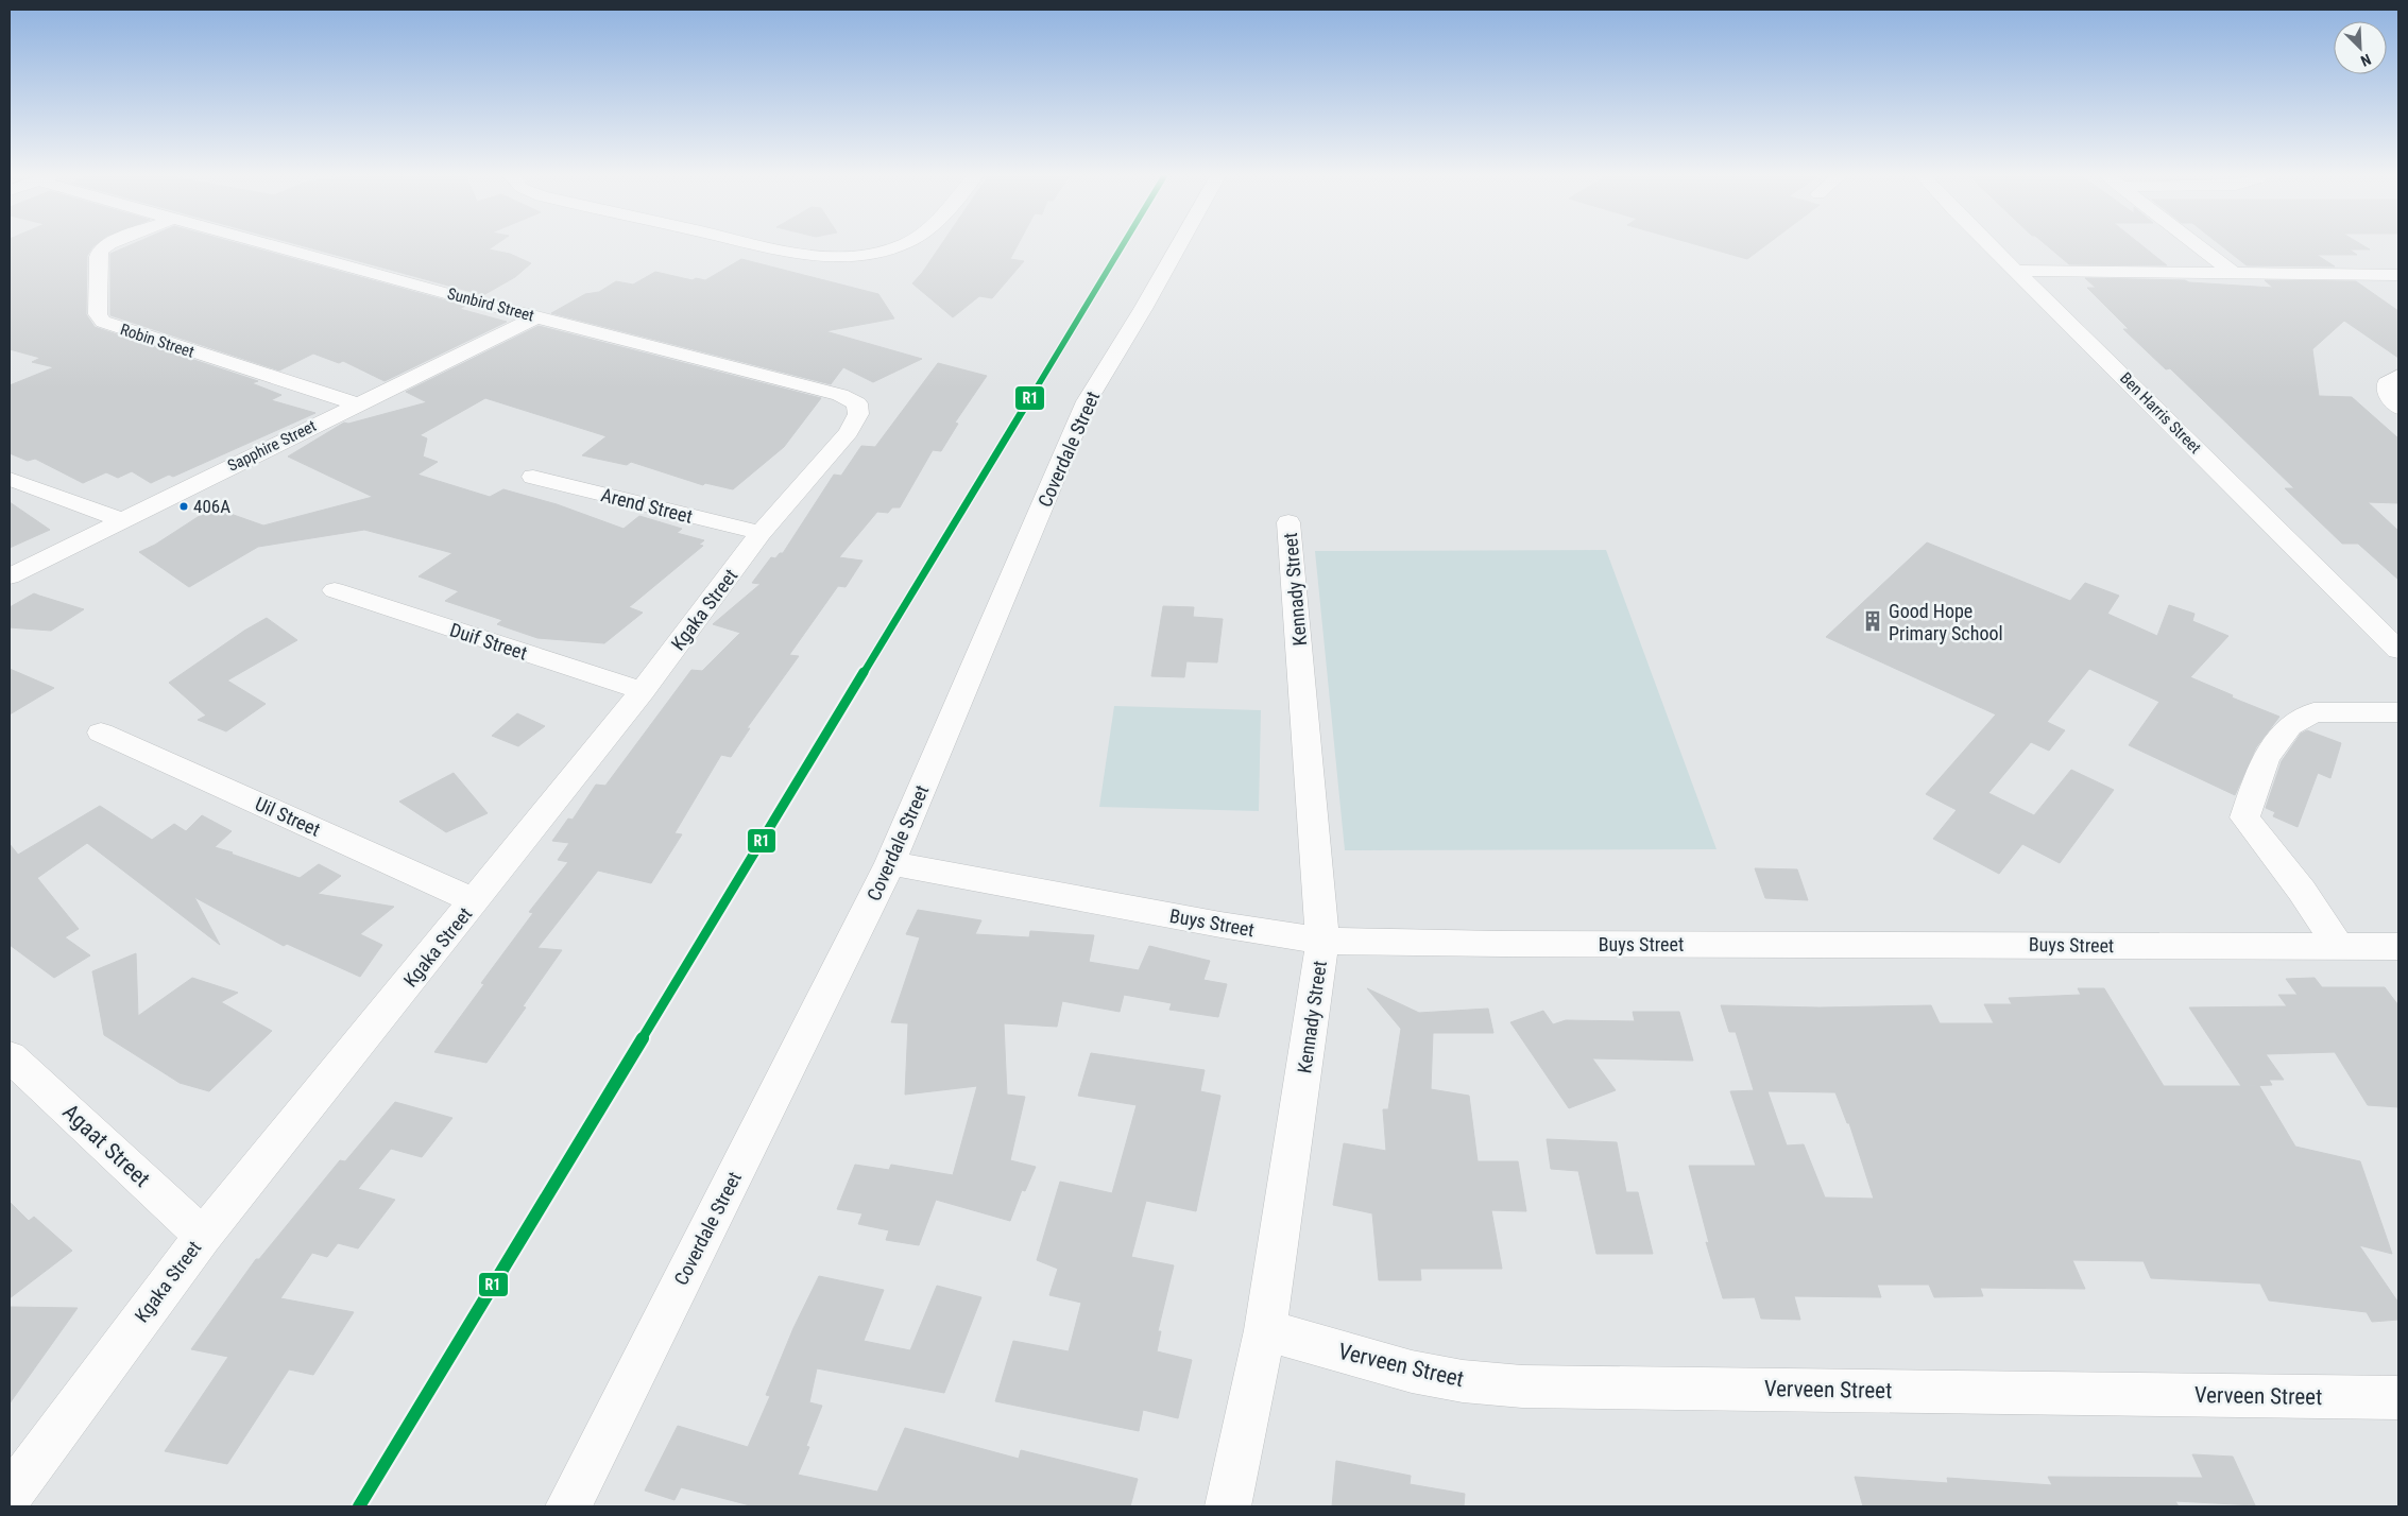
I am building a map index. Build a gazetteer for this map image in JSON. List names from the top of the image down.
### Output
{
  "streets": {
    "street": [
      "Sunbird Street",
      "Robin Street",
      "Ben Harris Street",
      "Sapphire Street",
      "Coverdale Street",
      "Arend Street",
      "Kennady Street",
      "Kgaka Street",
      "Duif Street",
      "Uil Street",
      "Buys Street",
      "Agaat Street",
      "Verveen Street"
    ]
  },
  "crossings": [
    ["Sunbird Street", "Sapphire Street"],
    ["Sunbird Street", "Kgaka Street"],
    ["Robin Street", "Sapphire Street"],
    ["Coverdale Street", "Buys Street"],
    ["Arend Street", "Kgaka Street"],
    ["Kennady Street", "Buys Street"],
    ["Kennady Street", "Verveen Street"],
    ["Kgaka Street", "Duif Street"],
    ["Kgaka Street", "Uil Street"],
    ["Kgaka Street", "Agaat Street"]
  ],
  "places": {
    "other": ["406A"],
    "building": ["Good Hope Primary School"]
  },
  "lines": ["transit line R1"],
  "north": "bottom right"
}
